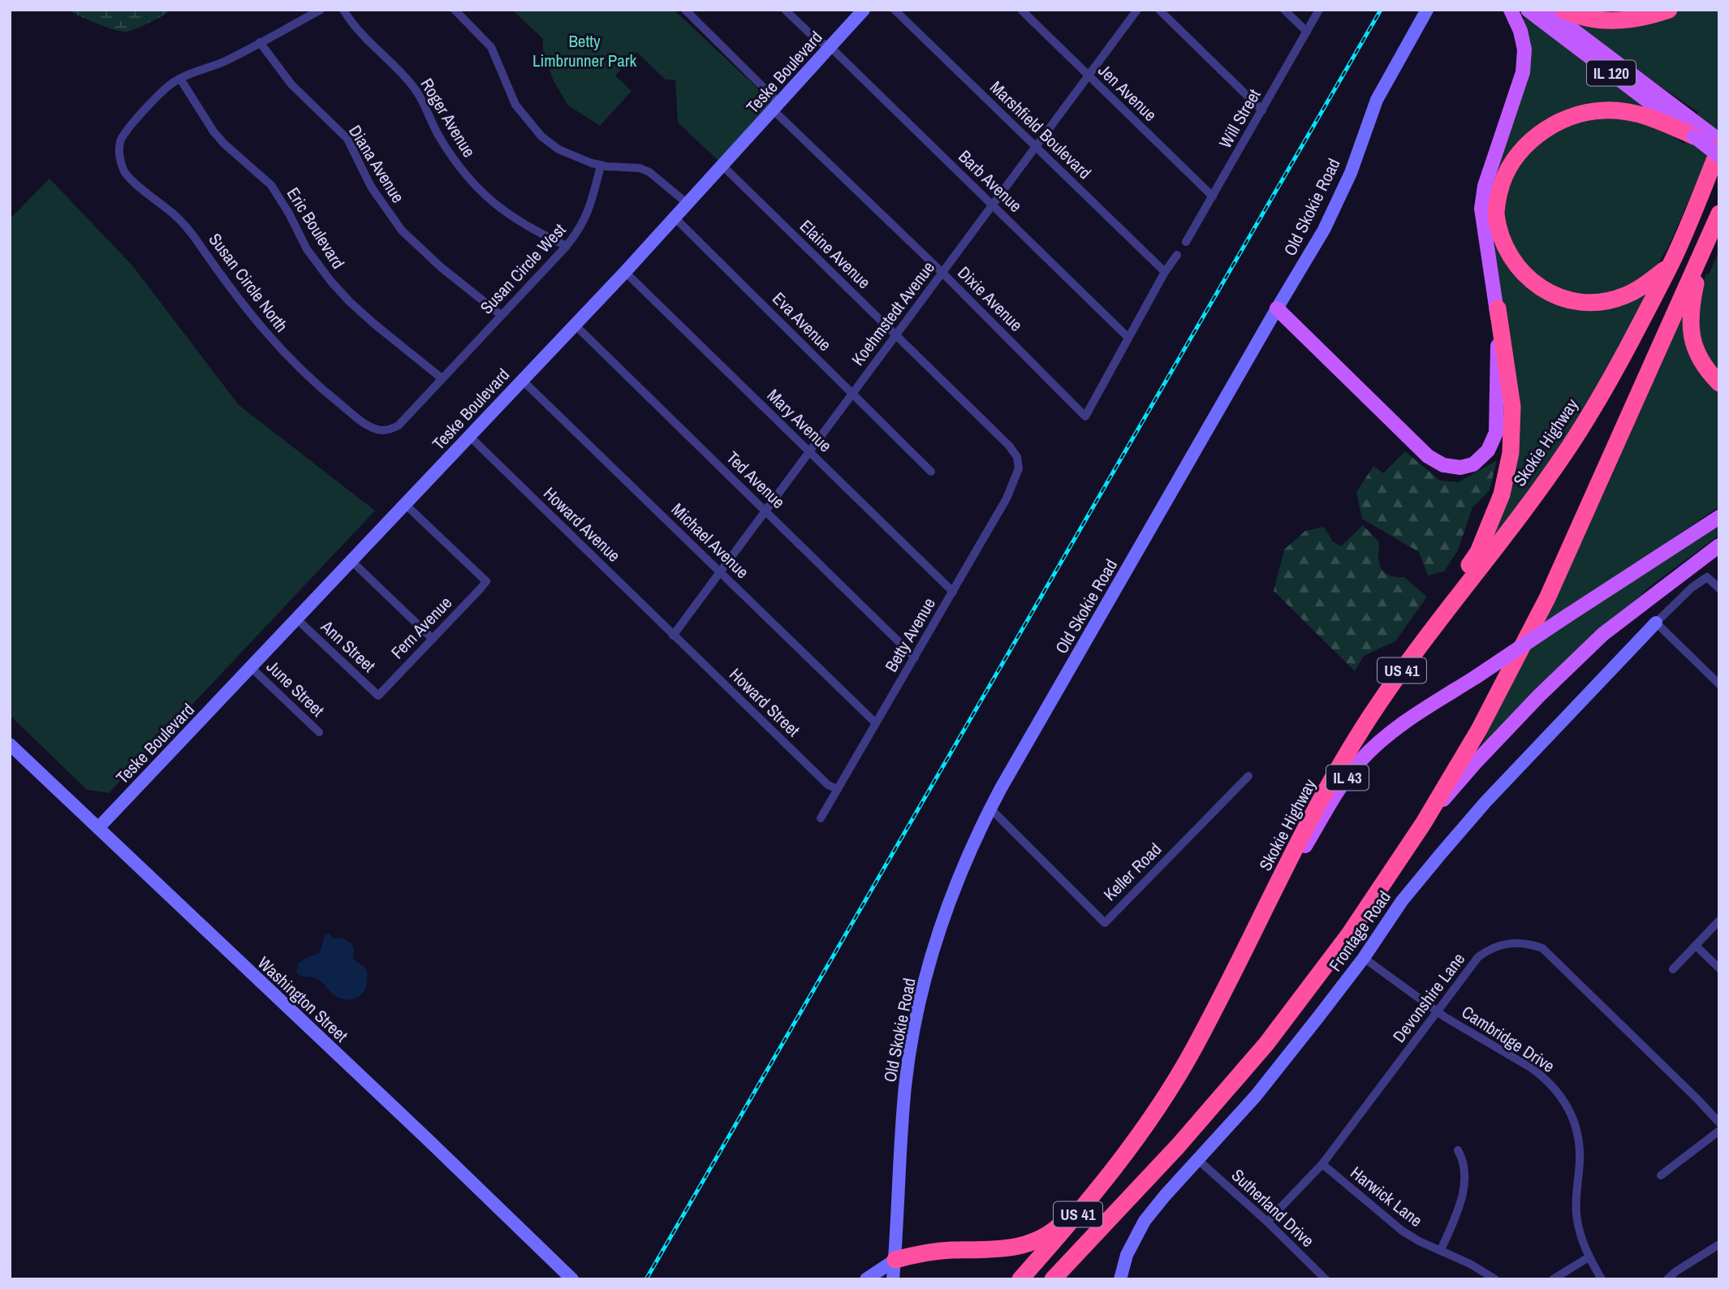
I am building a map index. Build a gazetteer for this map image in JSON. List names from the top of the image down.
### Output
{
  "streets": {
    "highway": ["Skokie Highway", "US 41"],
    "main road": ["IL 120", "IL 43"],
    "street": [
      "Teske Boulevard",
      "Jen Avenue",
      "Roger Avenue",
      "Will Street",
      "Marshfield Boulevard",
      "Diana Avenue",
      "Barb Avenue",
      "Old Skokie Road",
      "Eric Boulevard",
      "Elaine Avenue",
      "Susan Circle West",
      "Susan Circle North",
      "Dixie Avenue",
      "Koehmstedt Avenue",
      "Eva Avenue",
      "Mary Avenue",
      "Ted Avenue",
      "Howard Avenue",
      "Michael Avenue",
      "Fern Avenue",
      "Betty Avenue",
      "Ann Street",
      "June Street",
      "Howard Street",
      "Keller Road",
      "Frontage Road",
      "Devonshire Lane",
      "Washington Street",
      "Cambridge Drive",
      "Harwick Lane",
      "Sutherland Drive"
    ]
  },
  "crossings": [
    ["Teske Boulevard", "Barb Avenue"],
    ["Teske Boulevard", "Elaine Avenue"],
    ["Teske Boulevard", "Dixie Avenue"],
    ["Teske Boulevard", "Eva Avenue"],
    ["Teske Boulevard", "Mary Avenue"],
    ["Teske Boulevard", "Ted Avenue"],
    ["Teske Boulevard", "Howard Avenue"],
    ["Teske Boulevard", "Michael Avenue"],
    ["Teske Boulevard", "Fern Avenue"],
    ["Teske Boulevard", "Ann Street"],
    ["Teske Boulevard", "June Street"],
    ["Teske Boulevard", "Washington Street"],
    ["Jen Avenue", "Will Street"],
    ["Jen Avenue", "Koehmstedt Avenue"],
    ["Roger Avenue", "Susan Circle West"],
    ["Marshfield Boulevard", "Koehmstedt Avenue"],
    ["Diana Avenue", "Susan Circle West"],
    ["Diana Avenue", "Susan Circle North"],
    ["Barb Avenue", "Dixie Avenue"],
    ["Barb Avenue", "Koehmstedt Avenue"],
    ["Old Skokie Road", "Keller Road"],
    ["Eric Boulevard", "Susan Circle West"],
    ["Eric Boulevard", "Susan Circle North"],
    ["Elaine Avenue", "Koehmstedt Avenue"],
    ["Elaine Avenue", "Betty Avenue"],
    ["Susan Circle West", "Susan Circle North"],
    ["Dixie Avenue", "Koehmstedt Avenue"],
    ["Koehmstedt Avenue", "Eva Avenue"],
    ["Koehmstedt Avenue", "Mary Avenue"],
    ["Koehmstedt Avenue", "Ted Avenue"],
    ["Koehmstedt Avenue", "Howard Avenue"],
    ["Koehmstedt Avenue", "Michael Avenue"],
    ["Koehmstedt Avenue", "Howard Street"],
    ["Mary Avenue", "Betty Avenue"],
    ["Skokie Highway", "IL 43"],
    ["Ted Avenue", "Betty Avenue"],
    ["Howard Avenue", "Howard Street"],
    ["Michael Avenue", "Betty Avenue"],
    ["Fern Avenue", "Ann Street"],
    ["Betty Avenue", "Howard Street"],
    ["Frontage Road", "Cambridge Drive"],
    ["Frontage Road", "Sutherland Drive"],
    ["Devonshire Lane", "Cambridge Drive"],
    ["Devonshire Lane", "Harwick Lane"],
    ["Devonshire Lane", "Sutherland Drive"]
  ],
  "parks": ["Betty Limbrunner Park"]
}
